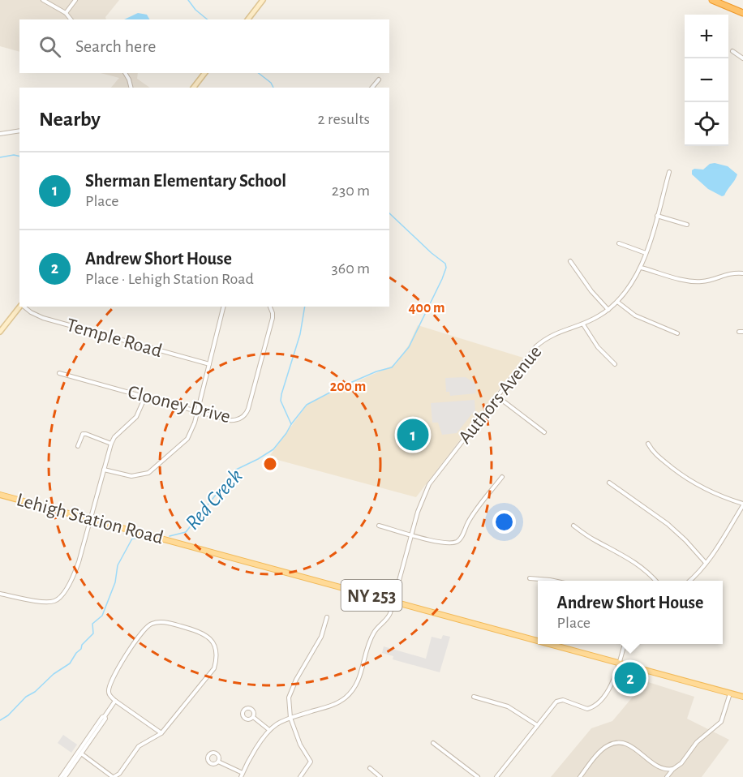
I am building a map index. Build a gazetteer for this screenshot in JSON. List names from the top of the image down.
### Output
{
  "streets": {
    "main road": ["Lehigh Station Road", "NY 253"],
    "street": ["Temple Road", "Authors Avenue", "Clooney Drive"]
  },
  "crossings": [
    ["Authors Avenue", "Lehigh Station Road"]
  ],
  "water": ["Red Creek"],
  "page": {
    "map_buttons": ["+", "−"],
    "search": "Search here",
    "heading": ["Nearby", "2 results"],
    "list": [
      {
        "mark": "1",
        "name": "Sherman Elementary School",
        "note": "Place",
        "value": "230 m"
      },
      {
        "mark": "2",
        "name": "Andrew Short House",
        "note": "Place · Lehigh Station Road",
        "value": "360 m"
      }
    ],
    "pins": ["1", "2"],
    "popup": ["Andrew Short House", "Place"]
  },
  "rings": ["400 m", "200 m"]
}
